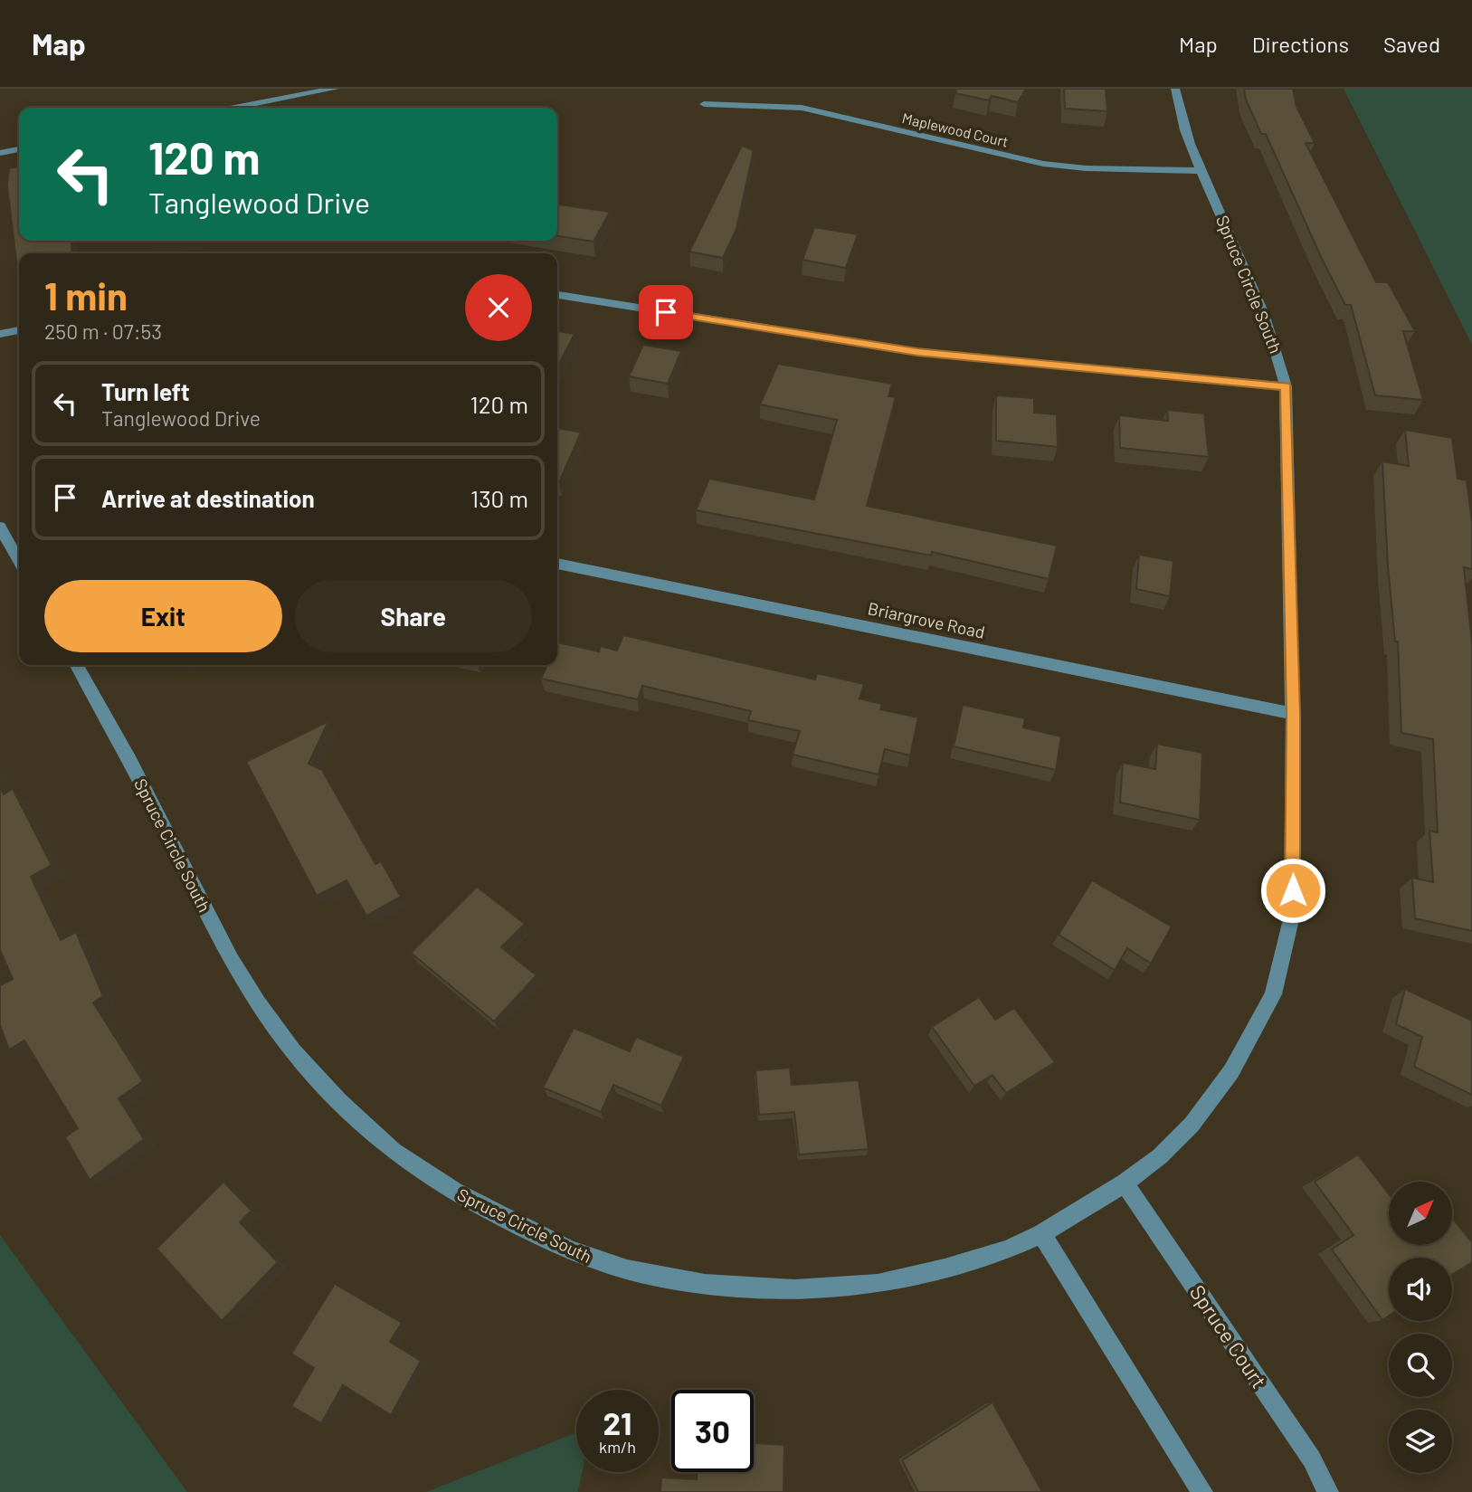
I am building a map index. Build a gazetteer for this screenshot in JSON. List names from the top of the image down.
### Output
{
  "streets": {
    "street": [
      "Maplewood Court",
      "Spruce Circle South",
      "Briargrove Road",
      "Spruce Court"
    ]
  },
  "crossings": [
    ["Maplewood Court", "Spruce Circle South"],
    ["Spruce Circle South", "Briargrove Road"],
    ["Spruce Circle South", "Spruce Court"]
  ],
  "north": "top right",
  "page": {
    "header": "Map",
    "nav": ["Map", "Directions", "Saved"],
    "turn": ["120 m", "Tanglewood Drive"],
    "heading": ["1 min", "250 m · 07:53"],
    "list": [
      {
        "name": "Turn left",
        "note": "Tanglewood Drive",
        "value": "120 m"
      },
      {
        "name": "Arrive at destination",
        "value": "130 m"
      }
    ],
    "buttons": ["Exit", "Share"],
    "speed": "21 km/h",
    "limit": "30"
  }
}
